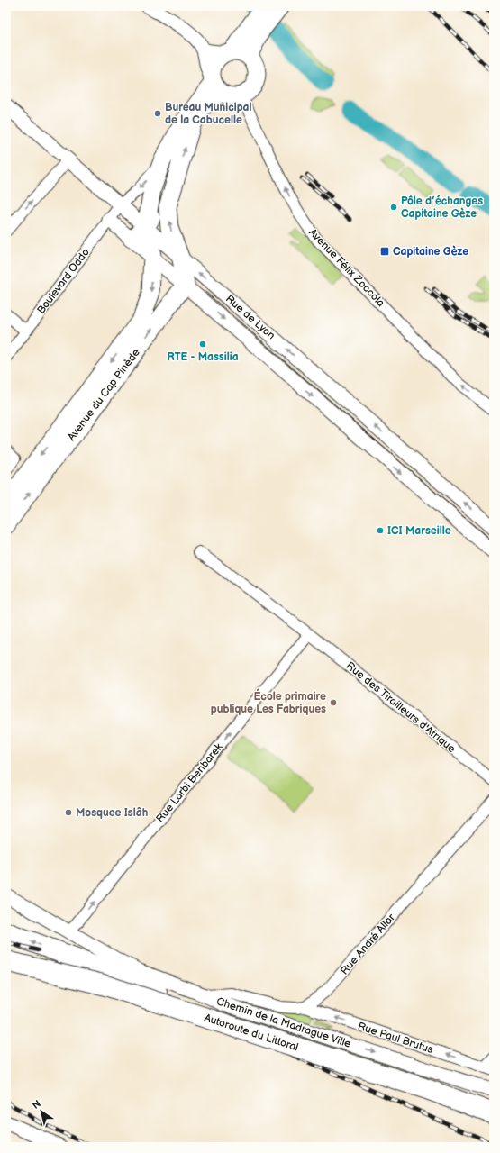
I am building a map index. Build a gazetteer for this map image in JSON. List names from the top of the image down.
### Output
{
  "streets": {
    "highway": ["Autoroute du Littoral"],
    "main road": ["Avenue du Cap Pinède"],
    "street": [
      "Avenue Félix Zoccola",
      "Boulevard Oddo",
      "Rue de Lyon",
      "Rue des Tirailleurs d'Afrique",
      "Rue Larbi Benbarek",
      "Rue André Allar",
      "Chemin de la Madrague Ville",
      "Rue Paul Brutus"
    ]
  },
  "crossings": [
    ["Boulevard Oddo", "Rue de Lyon"],
    ["Rue de Lyon", "Avenue du Cap Pinède"],
    ["Rue des Tirailleurs d'Afrique", "Rue Larbi Benbarek"],
    ["Rue Larbi Benbarek", "Chemin de la Madrague Ville"],
    ["Rue André Allar", "Rue Paul Brutus"]
  ],
  "one_way": ["Avenue Félix Zoccola", "Rue Larbi Benbarek", "Rue Paul Brutus"],
  "places": {
    "other": [
      "Bureau Municipal de la Cabucelle",
      "Pôle d’échanges Capitaine Gèze",
      "RTE - Massilia",
      "ICI Marseille",
      "École primaire publique Les Fabriques",
      "Mosquee Islâh"
    ],
    "transit": ["Capitaine Gèze"]
  },
  "north": "top left"
}
